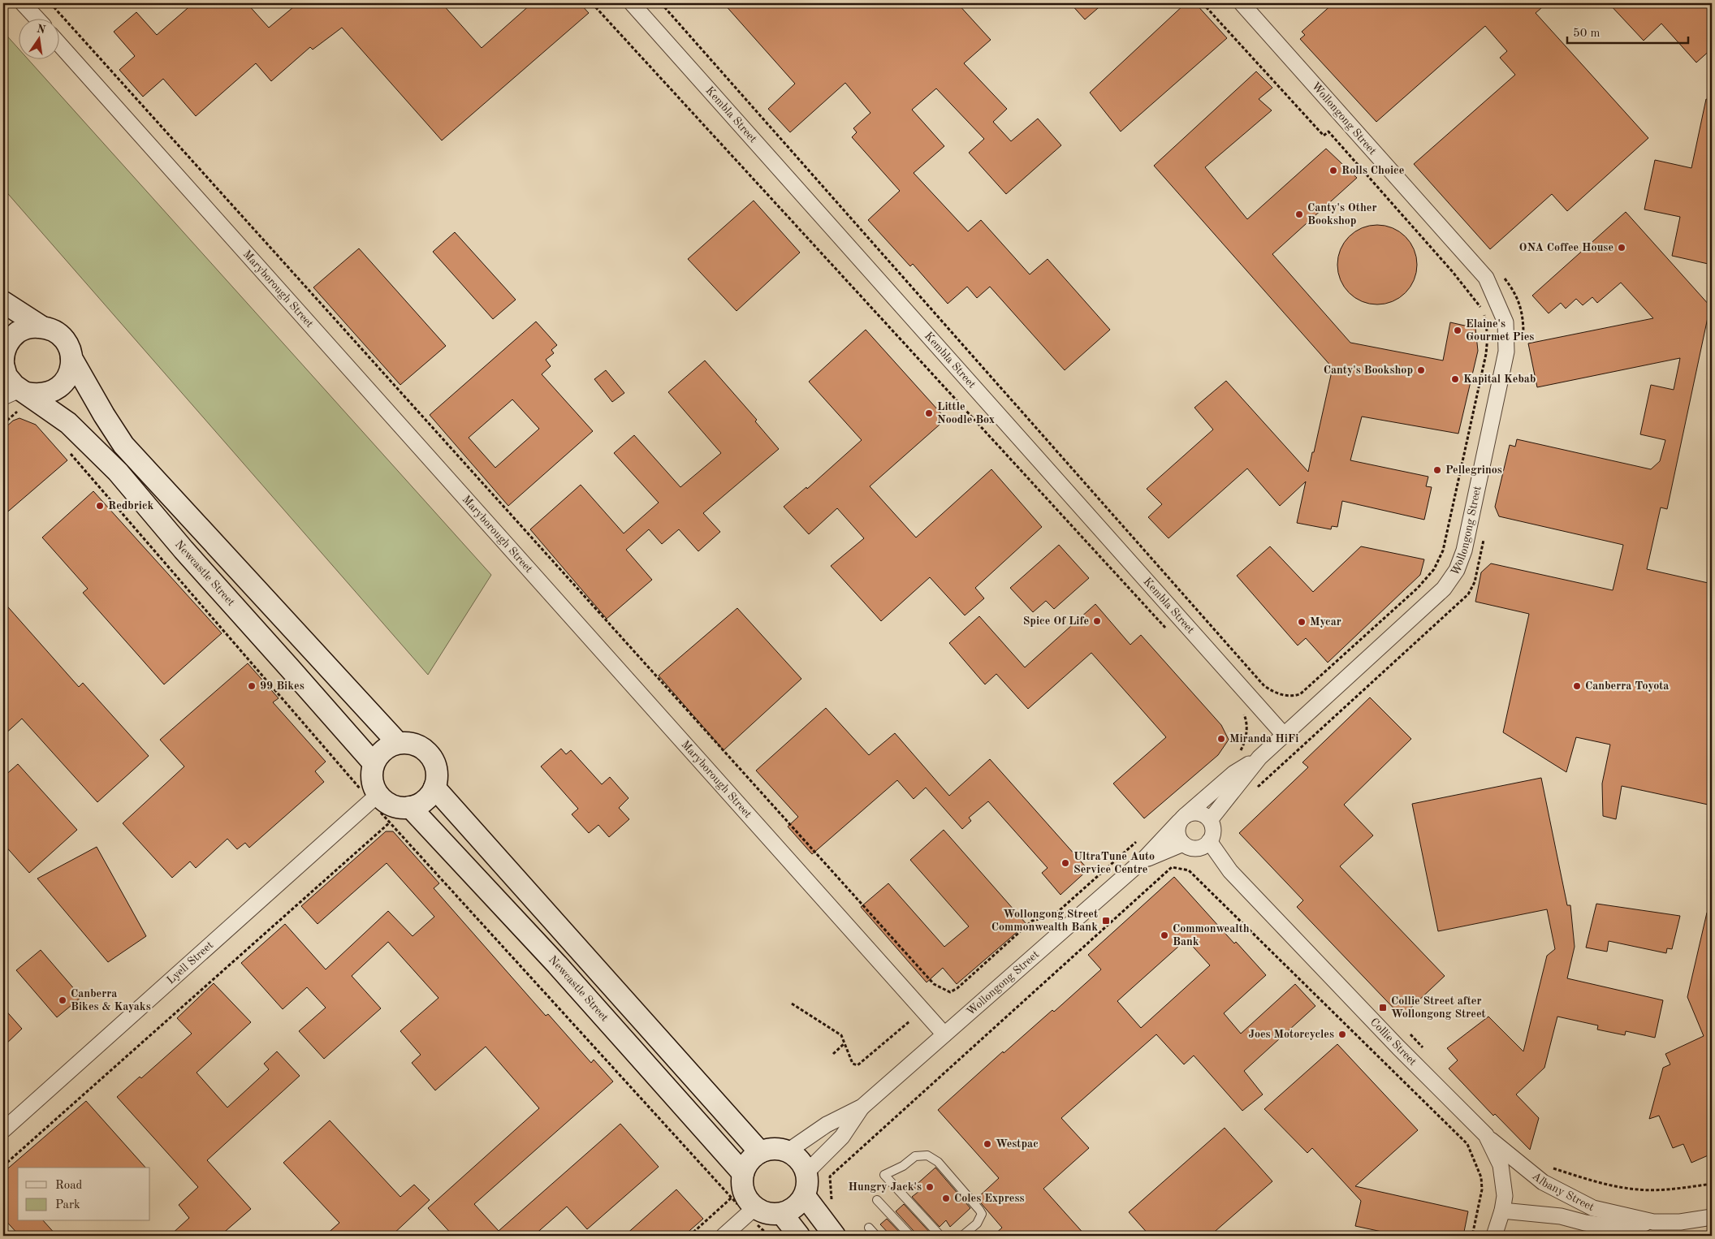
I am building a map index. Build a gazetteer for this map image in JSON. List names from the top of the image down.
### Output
{
  "streets": {
    "main road": ["Newcastle Street"],
    "street": [
      "Kembla Street",
      "Wollongong Street",
      "Maryborough Street",
      "Lyell Street",
      "Collie Street",
      "Albany Street"
    ]
  },
  "crossings": [
    ["Kembla Street", "Wollongong Street"],
    ["Wollongong Street", "Maryborough Street"],
    ["Wollongong Street", "Newcastle Street"],
    ["Wollongong Street", "Collie Street"],
    ["Newcastle Street", "Lyell Street"],
    ["Collie Street", "Albany Street"]
  ],
  "places": {
    "other": [
      "Rolls Choice",
      "Canty's Other Bookshop",
      "ONA Coffee House",
      "Elaine's Gourmet Pies",
      "Canty's Bookshop",
      "Kapital Kebab",
      "Little Noodle Box",
      "Pellegrinos",
      "Redbrick",
      "Spice Of Life",
      "Mycar",
      "99 Bikes",
      "Canberra Toyota",
      "Miranda HiFi",
      "UltraTune Auto Service Centre",
      "Commonwealth Bank",
      "Canberra Bikes & Kayaks",
      "Joes Motorcycles",
      "Westpac",
      "Hungry Jack's",
      "Coles Express"
    ],
    "transit": ["Wollongong Street Commonwealth Bank", "Collie Street after Wollongong Street"]
  },
  "legend": ["Road", "Park"],
  "scale_bar": "50 m",
  "north": "top"
}
